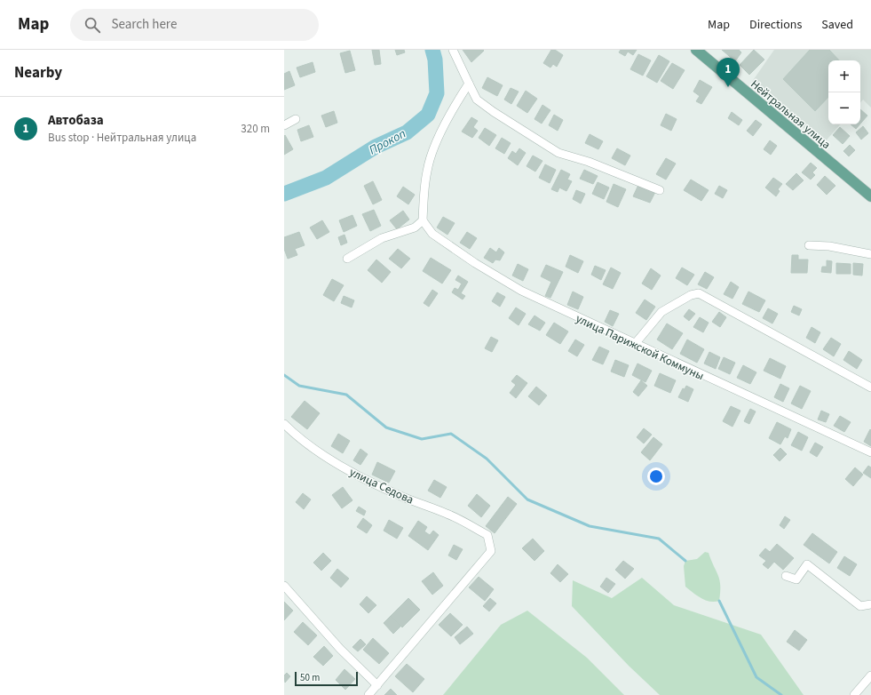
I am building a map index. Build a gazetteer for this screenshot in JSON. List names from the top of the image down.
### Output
{
  "streets": {
    "main road": ["Нейтральная улица"],
    "street": ["улица Парижской Коммуны", "улица Седова"]
  },
  "water": ["Прокоп"],
  "scale_bar": "50 m",
  "page": {
    "header": "Map",
    "search": "Search here",
    "nav": ["Map", "Directions", "Saved"],
    "heading": "Nearby",
    "pins": "1",
    "map_buttons": ["+", "−"],
    "list": [
      {
        "mark": "1",
        "name": "Автобаза",
        "note": "Bus stop · Нейтральная улица",
        "value": "320 m"
      }
    ],
    "scale": "50 m"
  }
}
